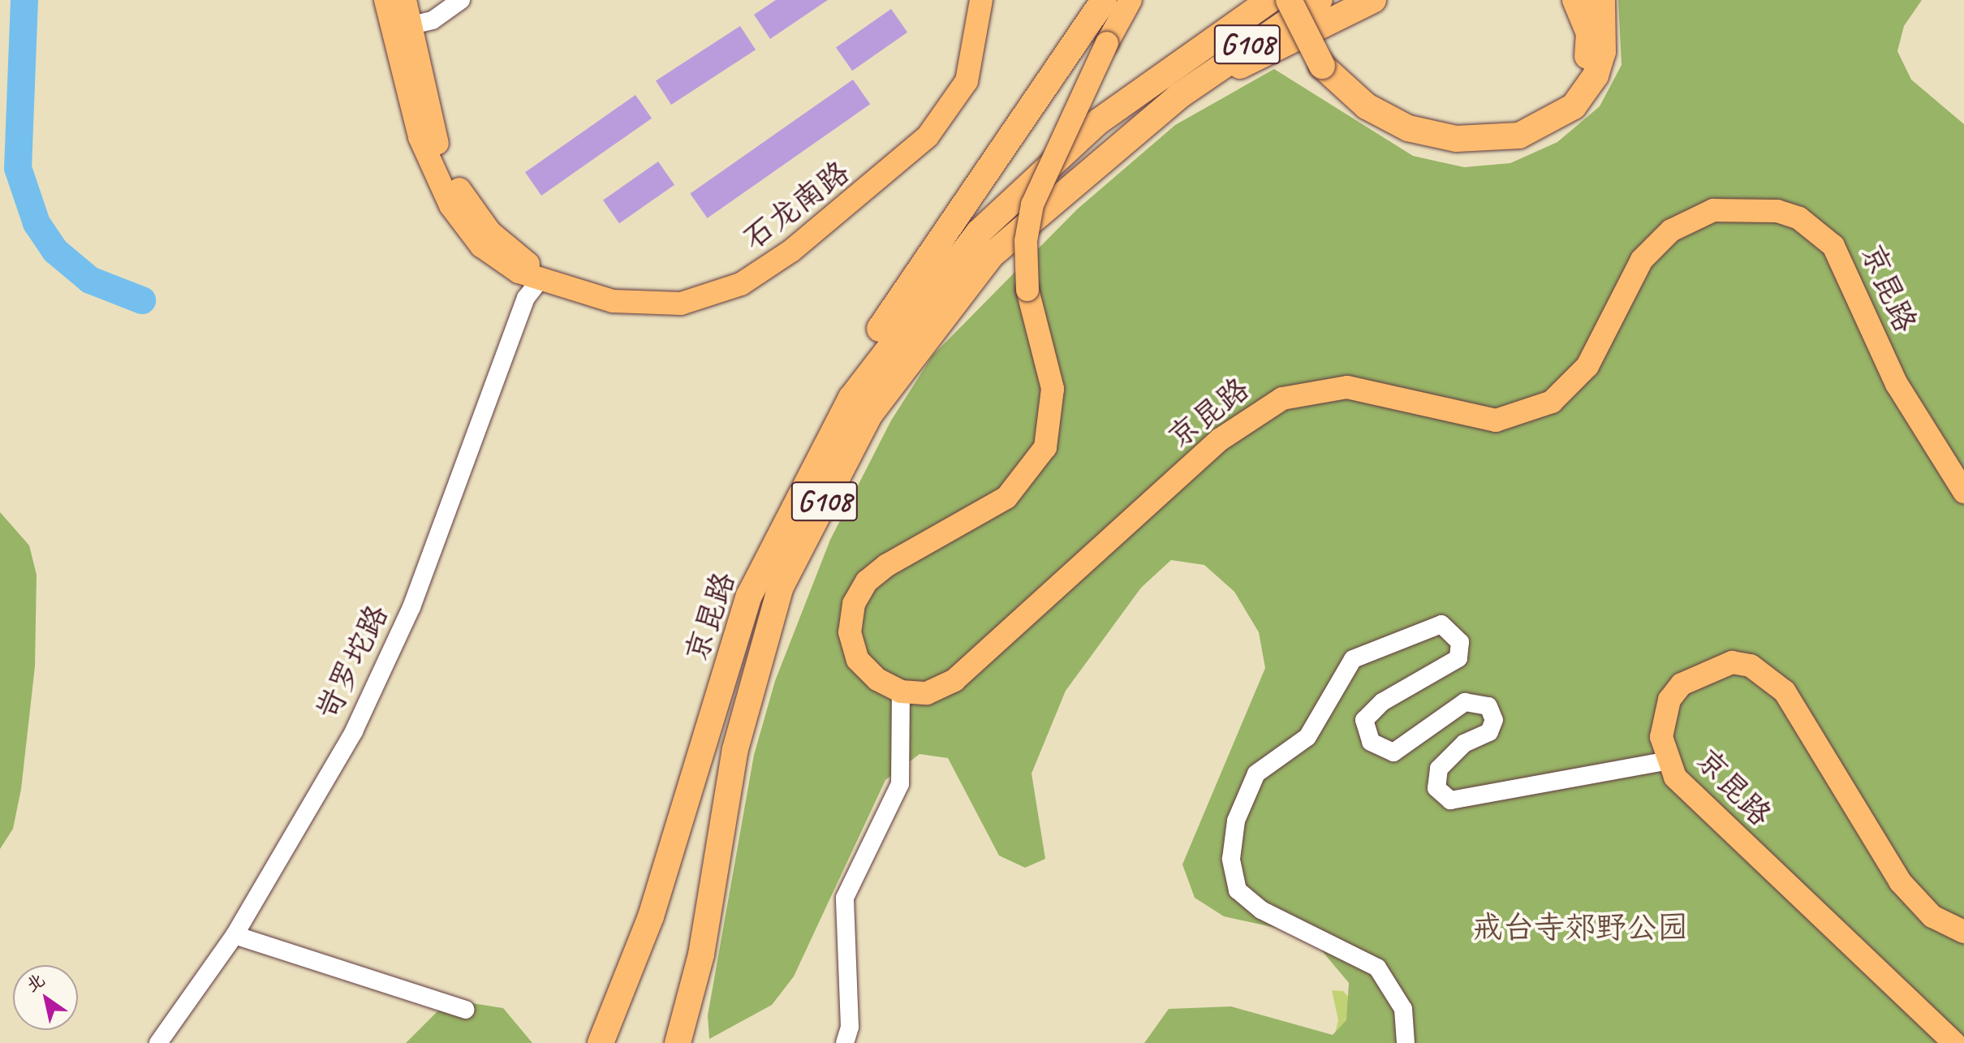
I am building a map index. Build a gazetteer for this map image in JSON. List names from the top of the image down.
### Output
{
  "streets": {
    "highway": ["G108", "京昆路"],
    "main road": ["石龙南路"],
    "street": ["岢罗坨路"]
  },
  "crossings": [
    ["石龙南路", "岢罗坨路"]
  ],
  "parks": ["戒台寺郊野公园"],
  "north": "top left"
}
